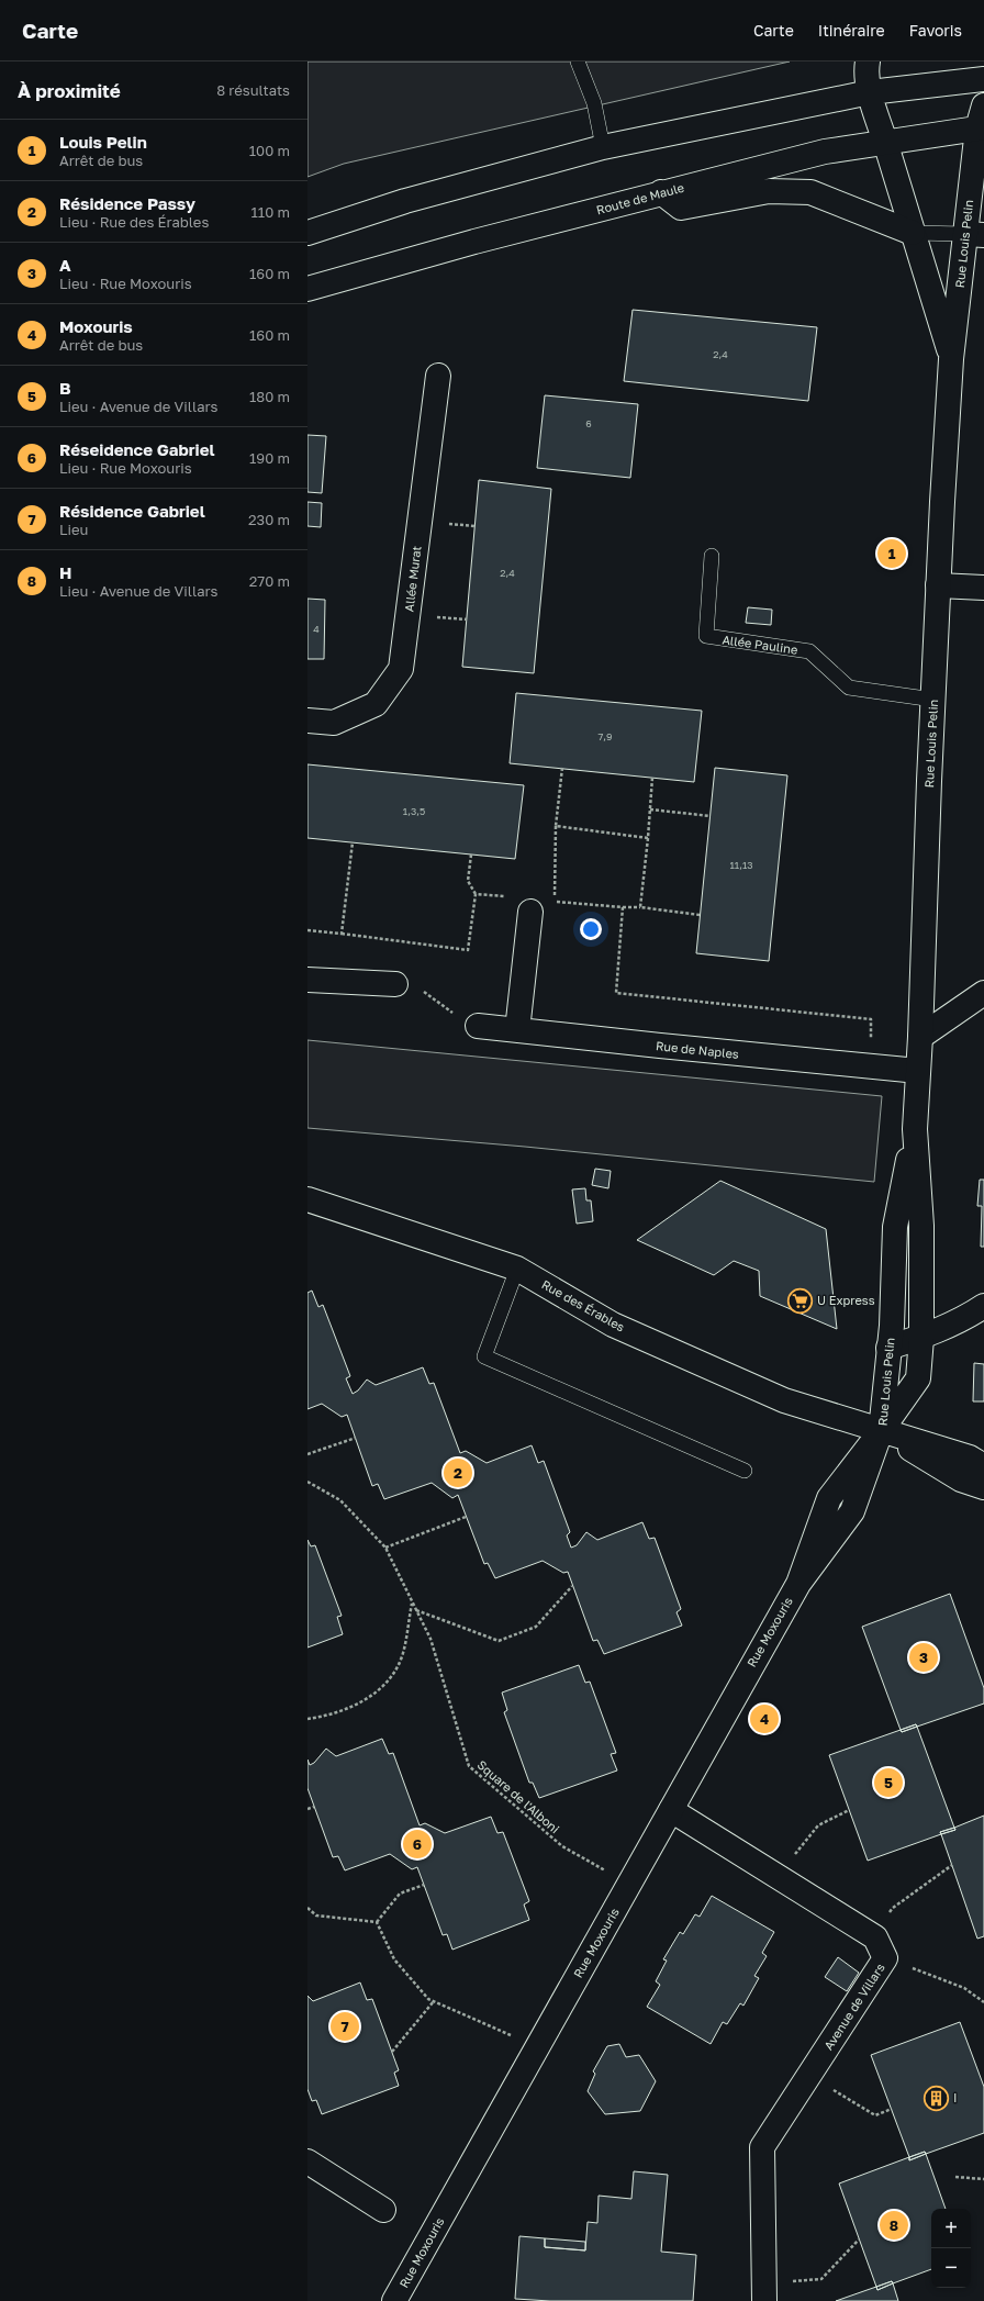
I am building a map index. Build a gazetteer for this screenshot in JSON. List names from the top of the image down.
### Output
{
  "streets": {
    "street": [
      "Route de Maule",
      "Rue Louis Pelin",
      "Allée Murat",
      "Rue de Naples",
      "Rue des Érables",
      "Rue Moxouris",
      "Avenue de Villars"
    ],
    "lane": ["Allée Pauline"],
    "path": ["Square de l'Alboni"]
  },
  "crossings": [
    ["Route de Maule", "Rue Louis Pelin"],
    ["Rue Louis Pelin", "Allée Pauline"],
    ["Rue Louis Pelin", "Rue de Naples"],
    ["Rue Louis Pelin", "Rue des Érables"],
    ["Rue Louis Pelin", "Rue Moxouris"],
    ["Rue des Érables", "Rue Moxouris"],
    ["Rue Moxouris", "Square de l'Alboni"]
  ],
  "places": {
    "supermarket": ["U Express"],
    "building": ["I"]
  },
  "house_numbers": [
    "2,4",
    "6",
    "2,4",
    "4",
    "7,9",
    "1,3,5",
    "11,13"
  ],
  "page": {
    "header": "Carte",
    "nav": ["Carte", "Itinéraire", "Favoris"],
    "heading": ["À proximité", "8 résultats"],
    "list": [
      {
        "mark": "1",
        "name": "Louis Pelin",
        "note": "Arrêt de bus",
        "value": "100 m"
      },
      {
        "mark": "2",
        "name": "Résidence Passy",
        "note": "Lieu · Rue des Érables",
        "value": "110 m"
      },
      {
        "mark": "3",
        "name": "A",
        "note": "Lieu · Rue Moxouris",
        "value": "160 m"
      },
      {
        "mark": "4",
        "name": "Moxouris",
        "note": "Arrêt de bus",
        "value": "160 m"
      },
      {
        "mark": "5",
        "name": "B",
        "note": "Lieu · Avenue de Villars",
        "value": "180 m"
      },
      {
        "mark": "6",
        "name": "Réseidence Gabriel",
        "note": "Lieu · Rue Moxouris",
        "value": "190 m"
      },
      {
        "mark": "7",
        "name": "Résidence Gabriel",
        "note": "Lieu",
        "value": "230 m"
      },
      {
        "mark": "8",
        "name": "H",
        "note": "Lieu · Avenue de Villars",
        "value": "270 m"
      }
    ],
    "pins": [
      "1",
      "2",
      "3",
      "4",
      "5",
      "6",
      "7",
      "8"
    ],
    "map_buttons": ["+", "−"]
  }
}
